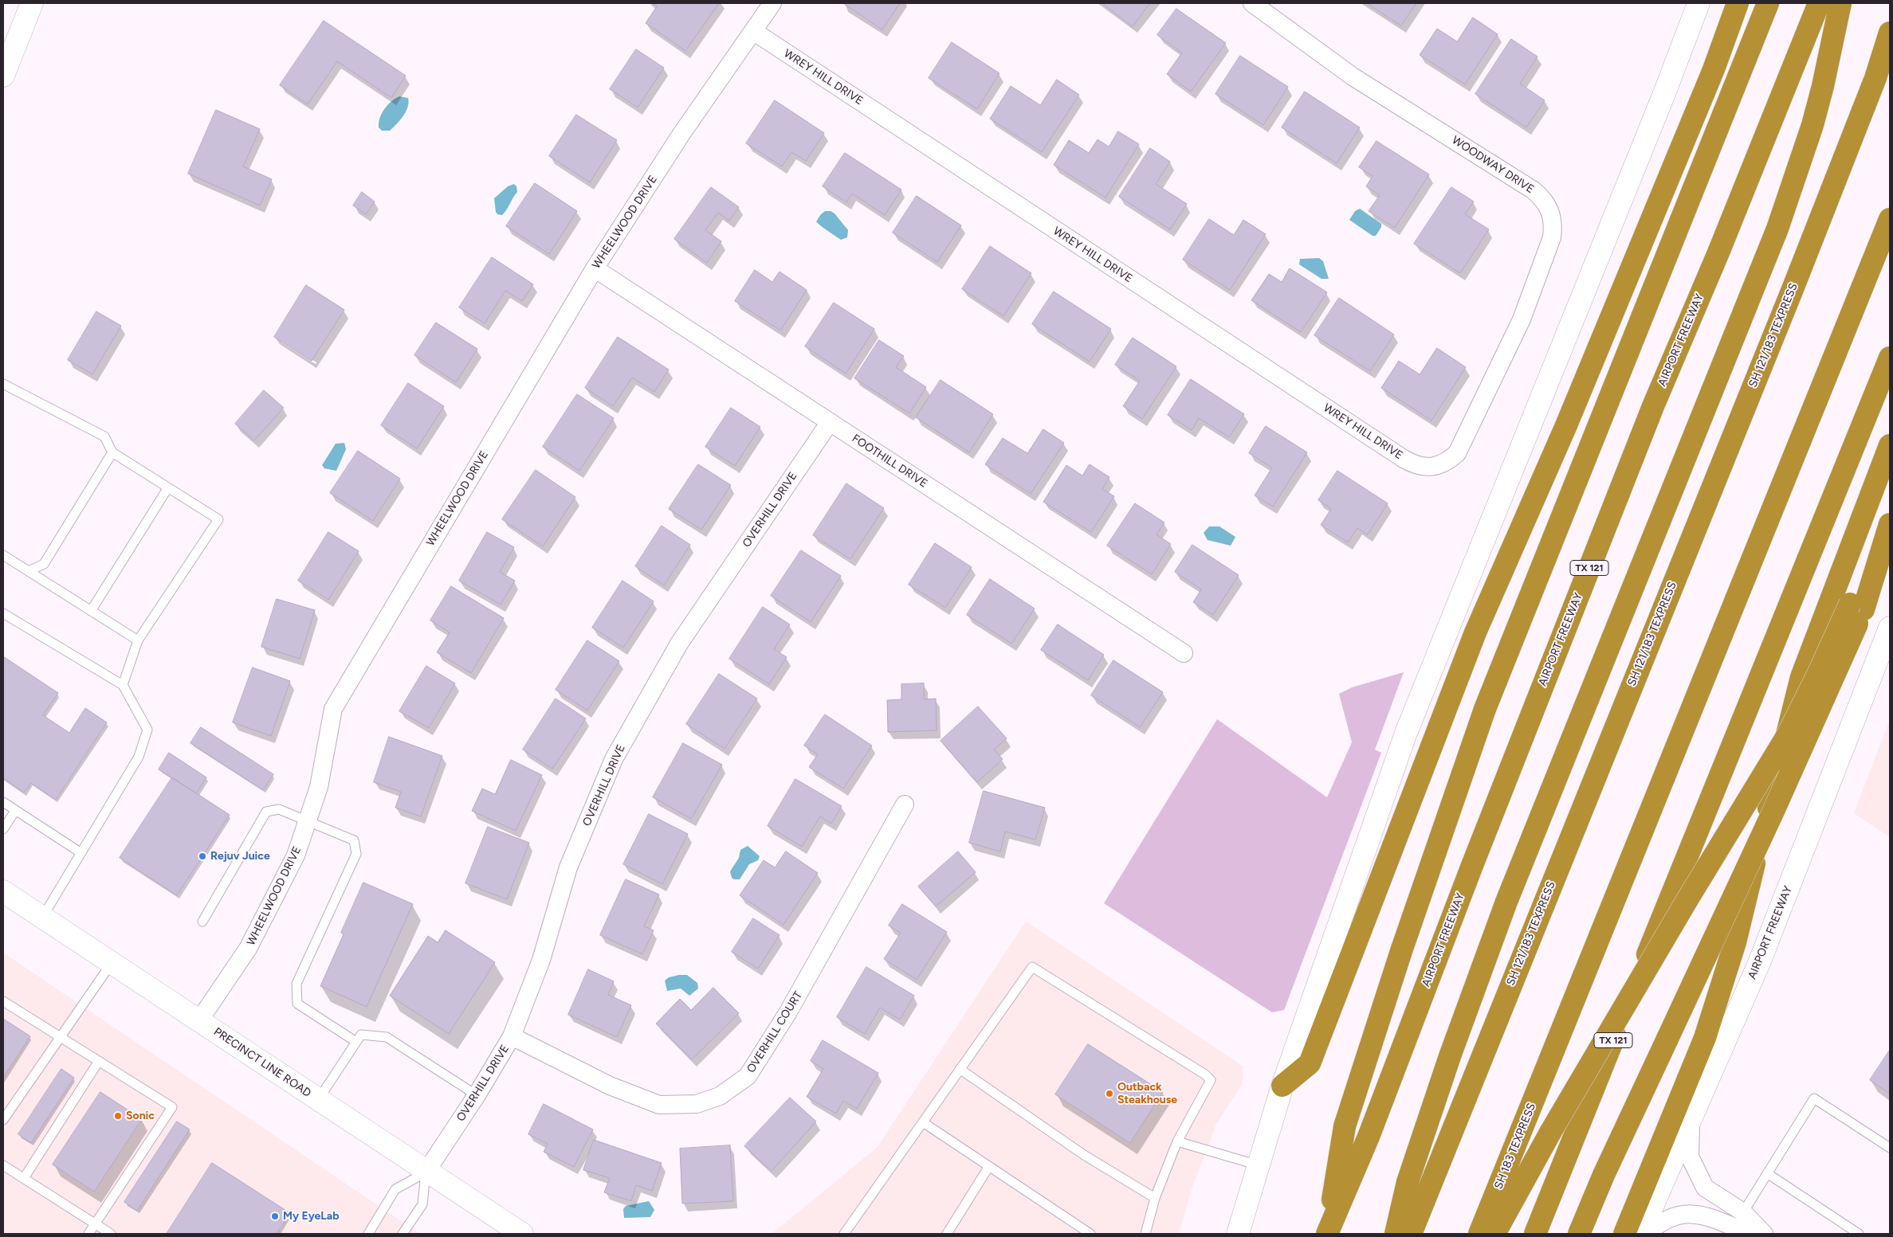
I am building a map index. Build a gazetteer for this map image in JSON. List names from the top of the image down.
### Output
{
  "streets": {
    "highway": [
      "SH 121/183 TEXPRESS",
      "AIRPORT FREEWAY",
      "TX 121",
      "SH 183 TEXPRESS"
    ],
    "main road": ["PRECINCT LINE ROAD"],
    "street": [
      "WREY HILL DRIVE",
      "WOODWAY DRIVE",
      "WHEELWOOD DRIVE",
      "FOOTHILL DRIVE",
      "OVERHILL DRIVE",
      "OVERHILL COURT"
    ]
  },
  "crossings": [
    ["WREY HILL DRIVE", "WOODWAY DRIVE"],
    ["WREY HILL DRIVE", "WHEELWOOD DRIVE"],
    ["WHEELWOOD DRIVE", "FOOTHILL DRIVE"],
    ["WHEELWOOD DRIVE", "PRECINCT LINE ROAD"],
    ["FOOTHILL DRIVE", "OVERHILL DRIVE"],
    ["OVERHILL DRIVE", "OVERHILL COURT"],
    ["OVERHILL DRIVE", "PRECINCT LINE ROAD"]
  ],
  "places": [
    "Rejuv Juice",
    "Outback Steakhouse",
    "Sonic",
    "My EyeLab"
  ]
}
